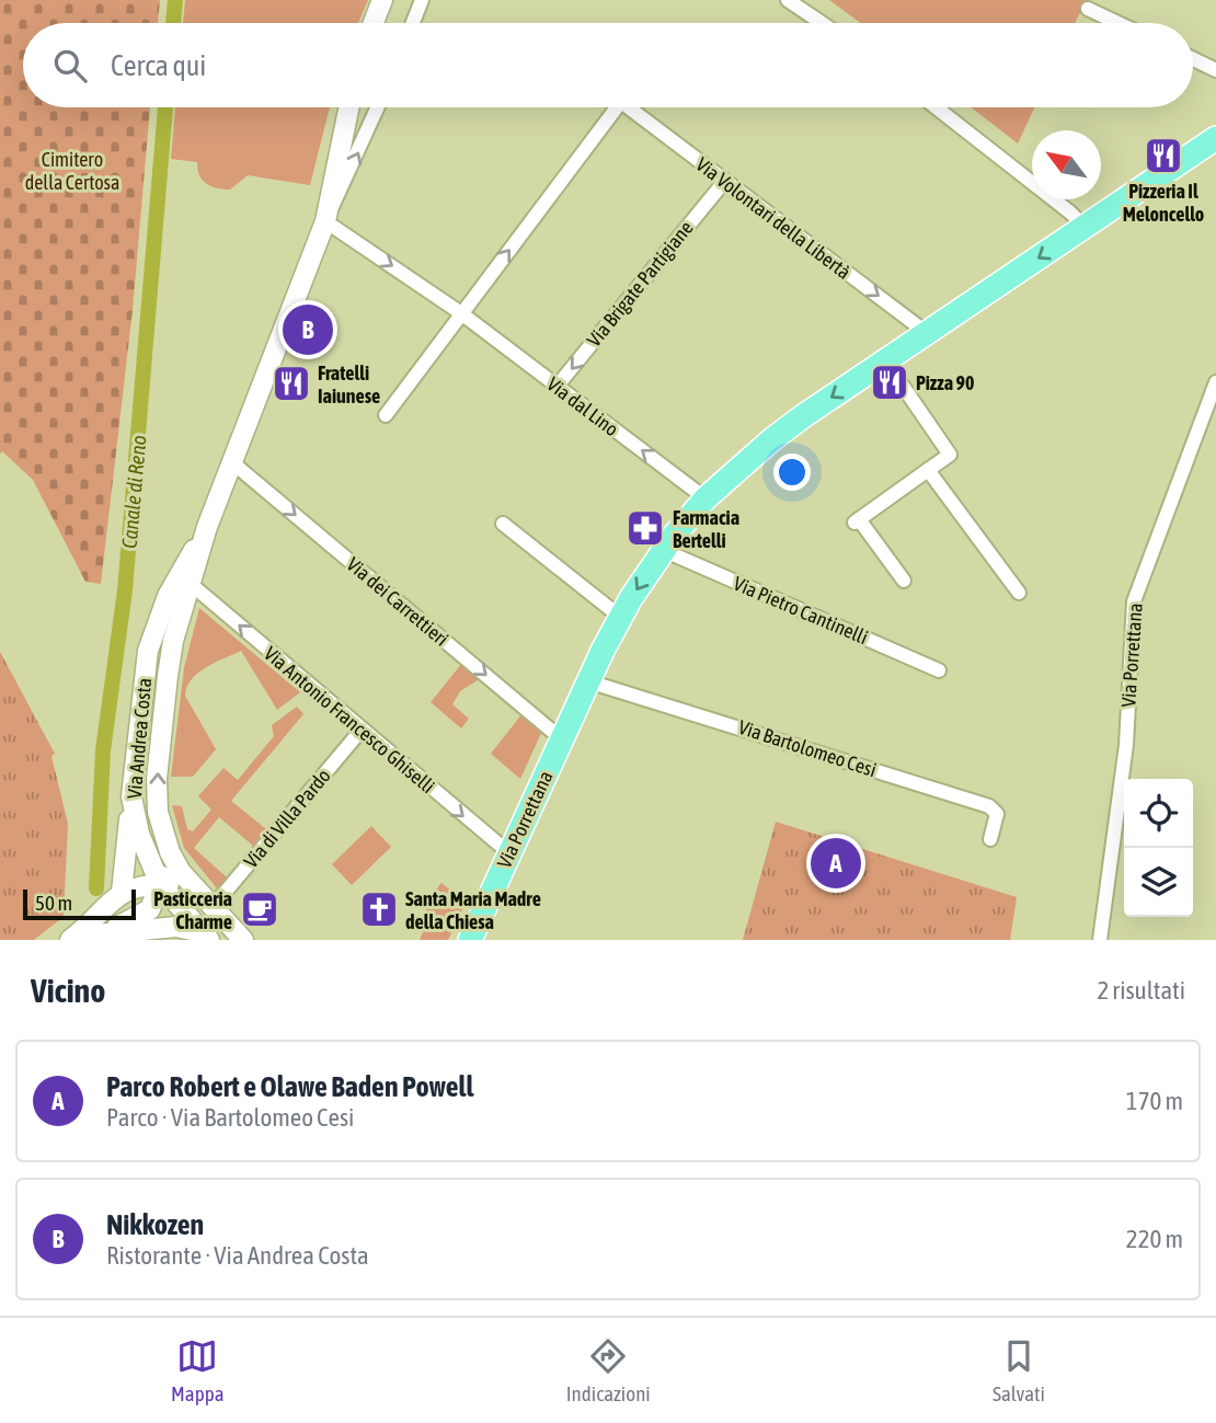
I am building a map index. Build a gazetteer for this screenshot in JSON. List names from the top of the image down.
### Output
{
  "streets": {
    "main road": ["Via Porrettana", "Via Andrea Costa"],
    "street": [
      "Via Volontari della Libertà",
      "Via Brigate Partigiane",
      "Via dal Lino",
      "Via dei Carrettieri",
      "Via Pietro Cantinelli",
      "Via Antonio Francesco Ghiselli",
      "Via Bartolomeo Cesi",
      "Via di Villa Pardo"
    ]
  },
  "crossings": [
    ["Via Volontari della Libertà", "Via Brigate Partigiane"],
    ["Via Volontari della Libertà", "Via Porrettana"],
    ["Via Brigate Partigiane", "Via dal Lino"],
    ["Via dal Lino", "Via Porrettana"],
    ["Via dal Lino", "Via Andrea Costa"],
    ["Via dei Carrettieri", "Via Porrettana"],
    ["Via dei Carrettieri", "Via Andrea Costa"],
    ["Via Pietro Cantinelli", "Via Porrettana"],
    ["Via Porrettana", "Via Antonio Francesco Ghiselli"],
    ["Via Porrettana", "Via Bartolomeo Cesi"],
    ["Via Antonio Francesco Ghiselli", "Via Andrea Costa"],
    ["Via Antonio Francesco Ghiselli", "Via di Villa Pardo"],
    ["Via Andrea Costa", "Via di Villa Pardo"]
  ],
  "one_way": ["Via Volontari della Libertà", "Via Brigate Partigiane", "Via dei Carrettieri"],
  "water": ["Canale di Reno"],
  "parks": ["Cimitero della Certosa"],
  "places": {
    "restaurant": ["Pizzeria Il Meloncello", "Pizza 90", "Fratelli Iaiunese"],
    "pharmacy": ["Farmacia Bertelli"],
    "cafe": ["Pasticceria Charme"],
    "church": ["Santa Maria Madre della Chiesa"]
  },
  "scale_bar": "50 m",
  "north": "top left",
  "page": {
    "search": "Cerca qui",
    "pins": ["B", "A"],
    "scale": "50 m",
    "heading": ["Vicino", "2 risultati"],
    "list": [
      {
        "mark": "A",
        "name": "Parco Robert e Olawe Baden Powell",
        "note": "Parco · Via Bartolomeo Cesi",
        "value": "170 m"
      },
      {
        "mark": "B",
        "name": "Nikkozen",
        "note": "Ristorante · Via Andrea Costa",
        "value": "220 m"
      }
    ],
    "nav": ["Mappa", "Indicazioni", "Salvati"]
  }
}
